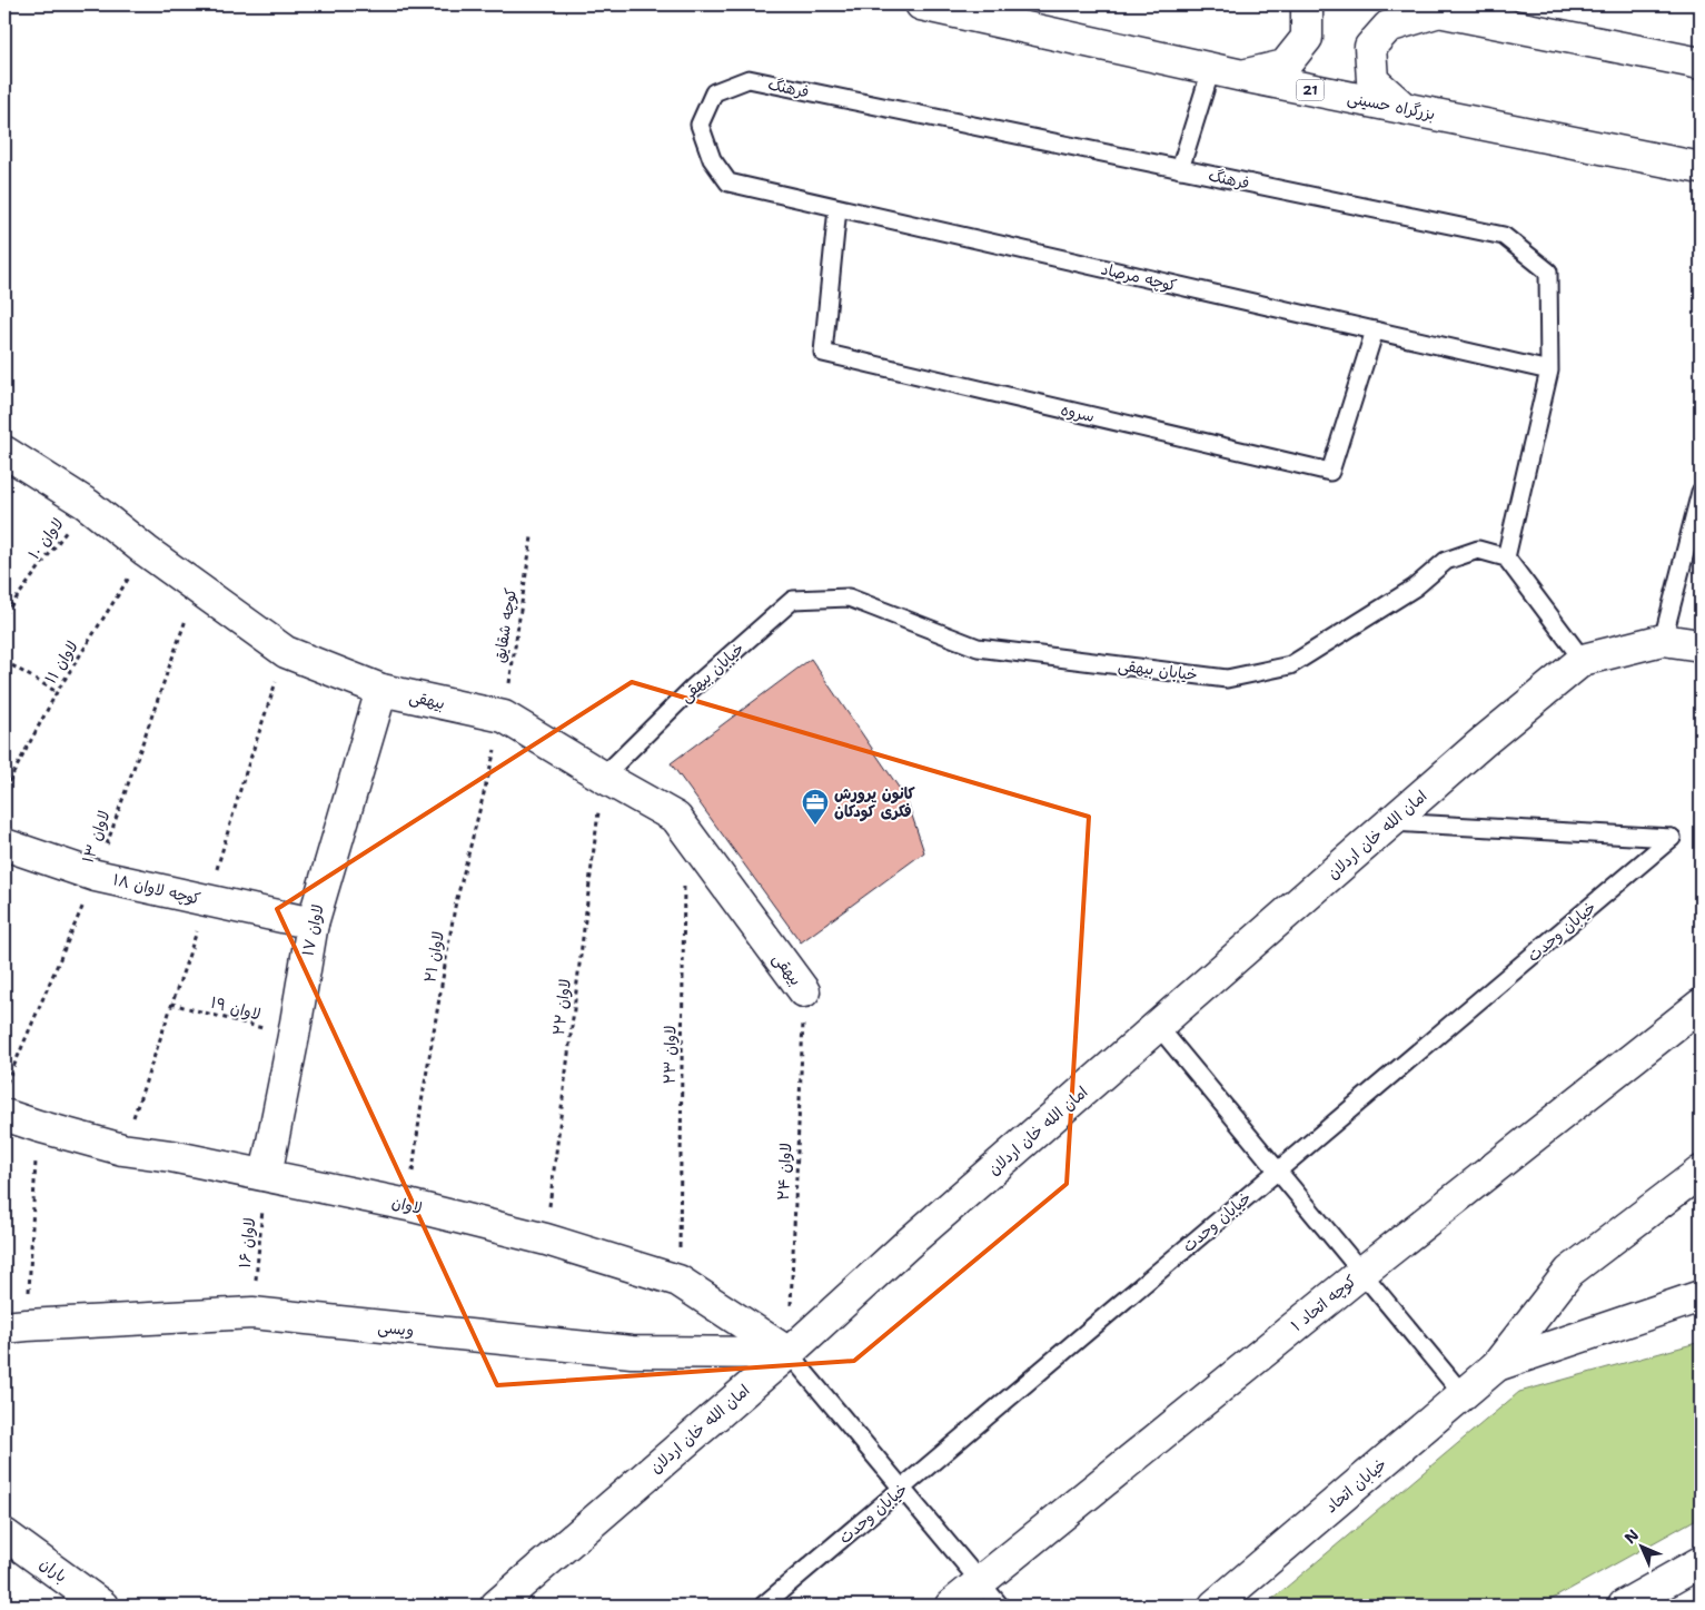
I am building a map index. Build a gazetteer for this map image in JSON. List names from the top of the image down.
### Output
{
  "streets": {
    "main road": [
      "21",
      "بزرگراه حسینی",
      "بیهقی",
      "امان الله خان اردلان",
      "کوچه لاوان ۱۸",
      "لاوان ۱۷",
      "لاوان",
      "کوچه اتحاد ۱",
      "ویسی",
      "خیابان اتحاد",
      "باران"
    ],
    "lane": [
      "فرهنگ",
      "کوچه مرصاد",
      "سروه",
      "خیابان بیهقی",
      "خیابان وحدت"
    ],
    "path": [
      "لاوان ۱۰",
      "کوچه شقایق",
      "لاوان ۱۱",
      "لاوان ۱۳",
      "لاوان ۲۱",
      "لاوان ۲۲",
      "لاوان ۱۹",
      "لاوان ۲۳",
      "لاوان ۲۴",
      "لاوان ۱۶"
    ]
  },
  "crossings": [
    ["فرهنگ", "کوچه مرصاد"],
    ["فرهنگ", "خیابان بیهقی"],
    ["کوچه مرصاد", "سروه"],
    ["لاوان ۱۰", "بیهقی"],
    ["کوچه شقایق", "بیهقی"],
    ["کوچه شقایق", "لاوان ۲۱"],
    ["لاوان ۱۱", "بیهقی"],
    ["خیابان بیهقی", "بیهقی"],
    ["خیابان بیهقی", "لاوان ۲۲"],
    ["بیهقی", "لاوان ۱۳"],
    ["بیهقی", "لاوان ۱۷"],
    ["بیهقی", "لاوان ۲۱"],
    ["بیهقی", "لاوان ۲۲"],
    ["بیهقی", "لاوان ۲۳"],
    ["بیهقی", "لاوان ۲۴"],
    ["امان الله خان اردلان", "خیابان وحدت"],
    ["امان الله خان اردلان", "لاوان ۲۴"],
    ["امان الله خان اردلان", "لاوان"],
    ["امان الله خان اردلان", "ویسی"],
    ["لاوان ۱۳", "کوچه لاوان ۱۸"],
    ["کوچه لاوان ۱۸", "لاوان ۱۷"],
    ["لاوان ۱۷", "لاوان ۱۹"],
    ["لاوان ۱۷", "لاوان"],
    ["لاوان ۱۷", "لاوان ۱۶"],
    ["لاوان ۲۱", "لاوان"],
    ["لاوان ۲۲", "لاوان"],
    ["لاوان ۲۳", "لاوان"],
    ["لاوان ۲۴", "لاوان"],
    ["لاوان ۲۴", "ویسی"],
    ["لاوان", "لاوان ۱۶"],
    ["لاوان", "ویسی"],
    ["لاوان ۱۶", "ویسی"]
  ],
  "places": {
    "office": ["کانون پرورش فکری کودکان"]
  },
  "north": "top left"
}
